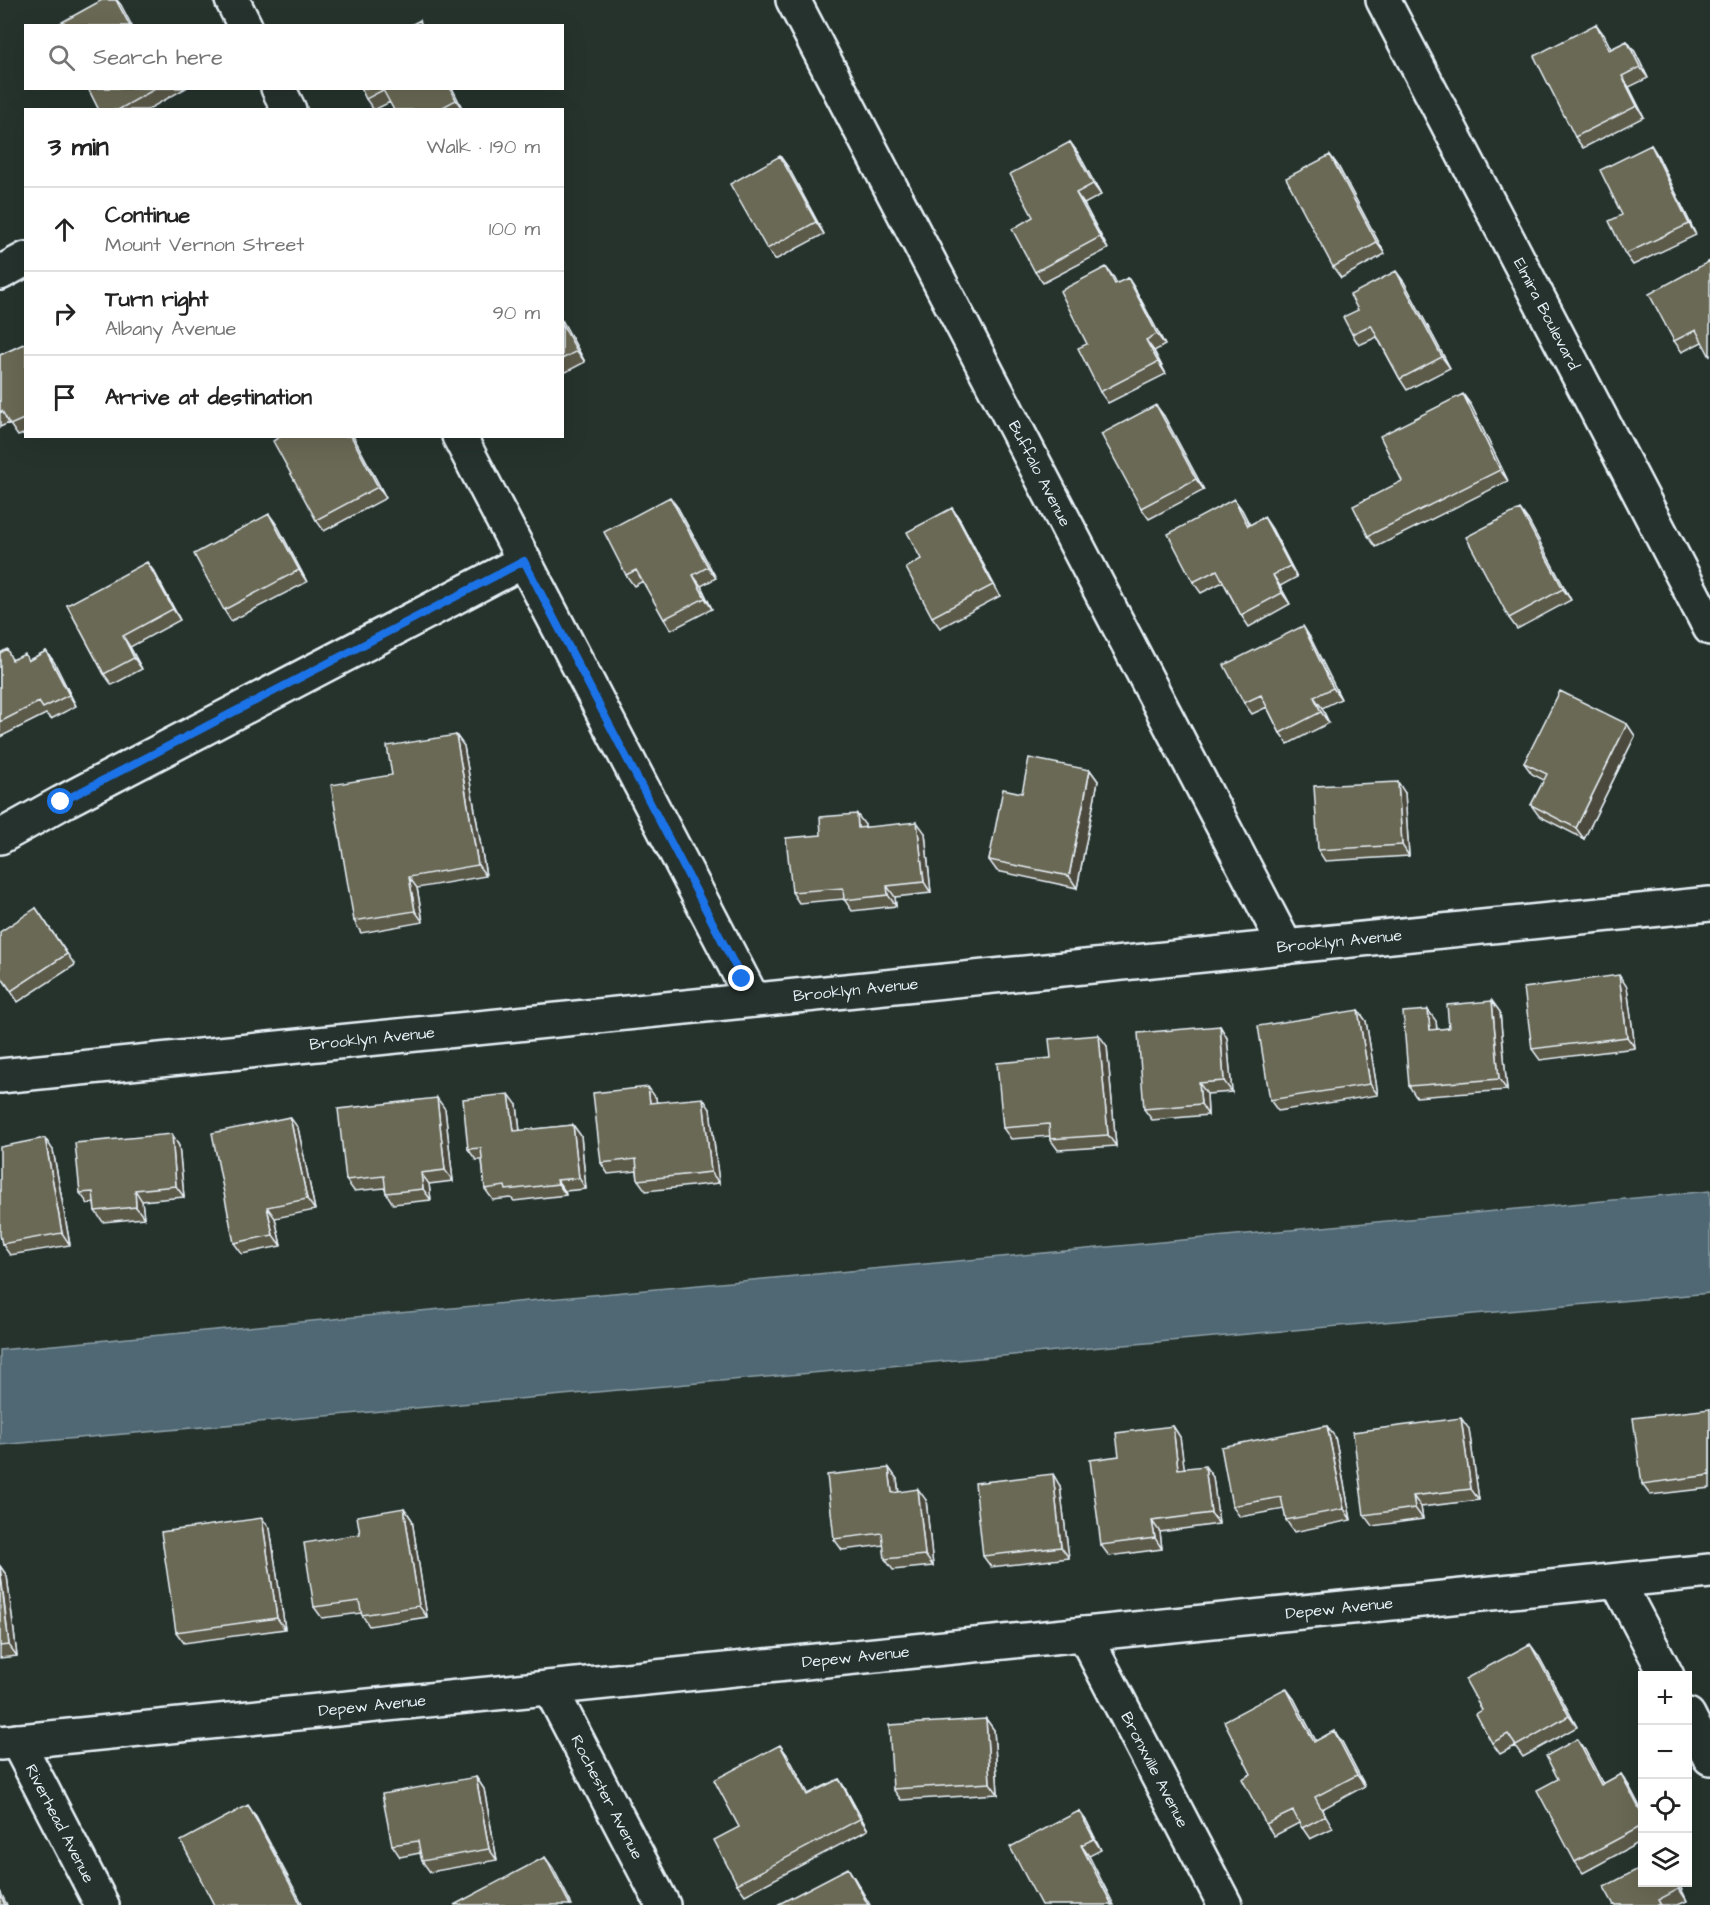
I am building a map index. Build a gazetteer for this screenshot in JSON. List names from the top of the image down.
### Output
{
  "streets": {
    "street": [
      "Elmira Boulevard",
      "Buffalo Avenue",
      "Brooklyn Avenue",
      "Depew Avenue",
      "Bronxville Avenue",
      "Rochester Avenue",
      "Riverhead Avenue"
    ]
  },
  "crossings": [
    ["Buffalo Avenue", "Brooklyn Avenue"],
    ["Depew Avenue", "Bronxville Avenue"],
    ["Depew Avenue", "Rochester Avenue"],
    ["Depew Avenue", "Riverhead Avenue"]
  ],
  "page": {
    "search": "Search here",
    "heading": ["3 min", "Walk · 190 m"],
    "list": [
      ["Continue", "Mount Vernon Street", "100 m"],
      ["Turn right", "Albany Avenue", "90 m"],
      "Arrive at destination"
    ],
    "map_buttons": ["+", "−"]
  }
}
